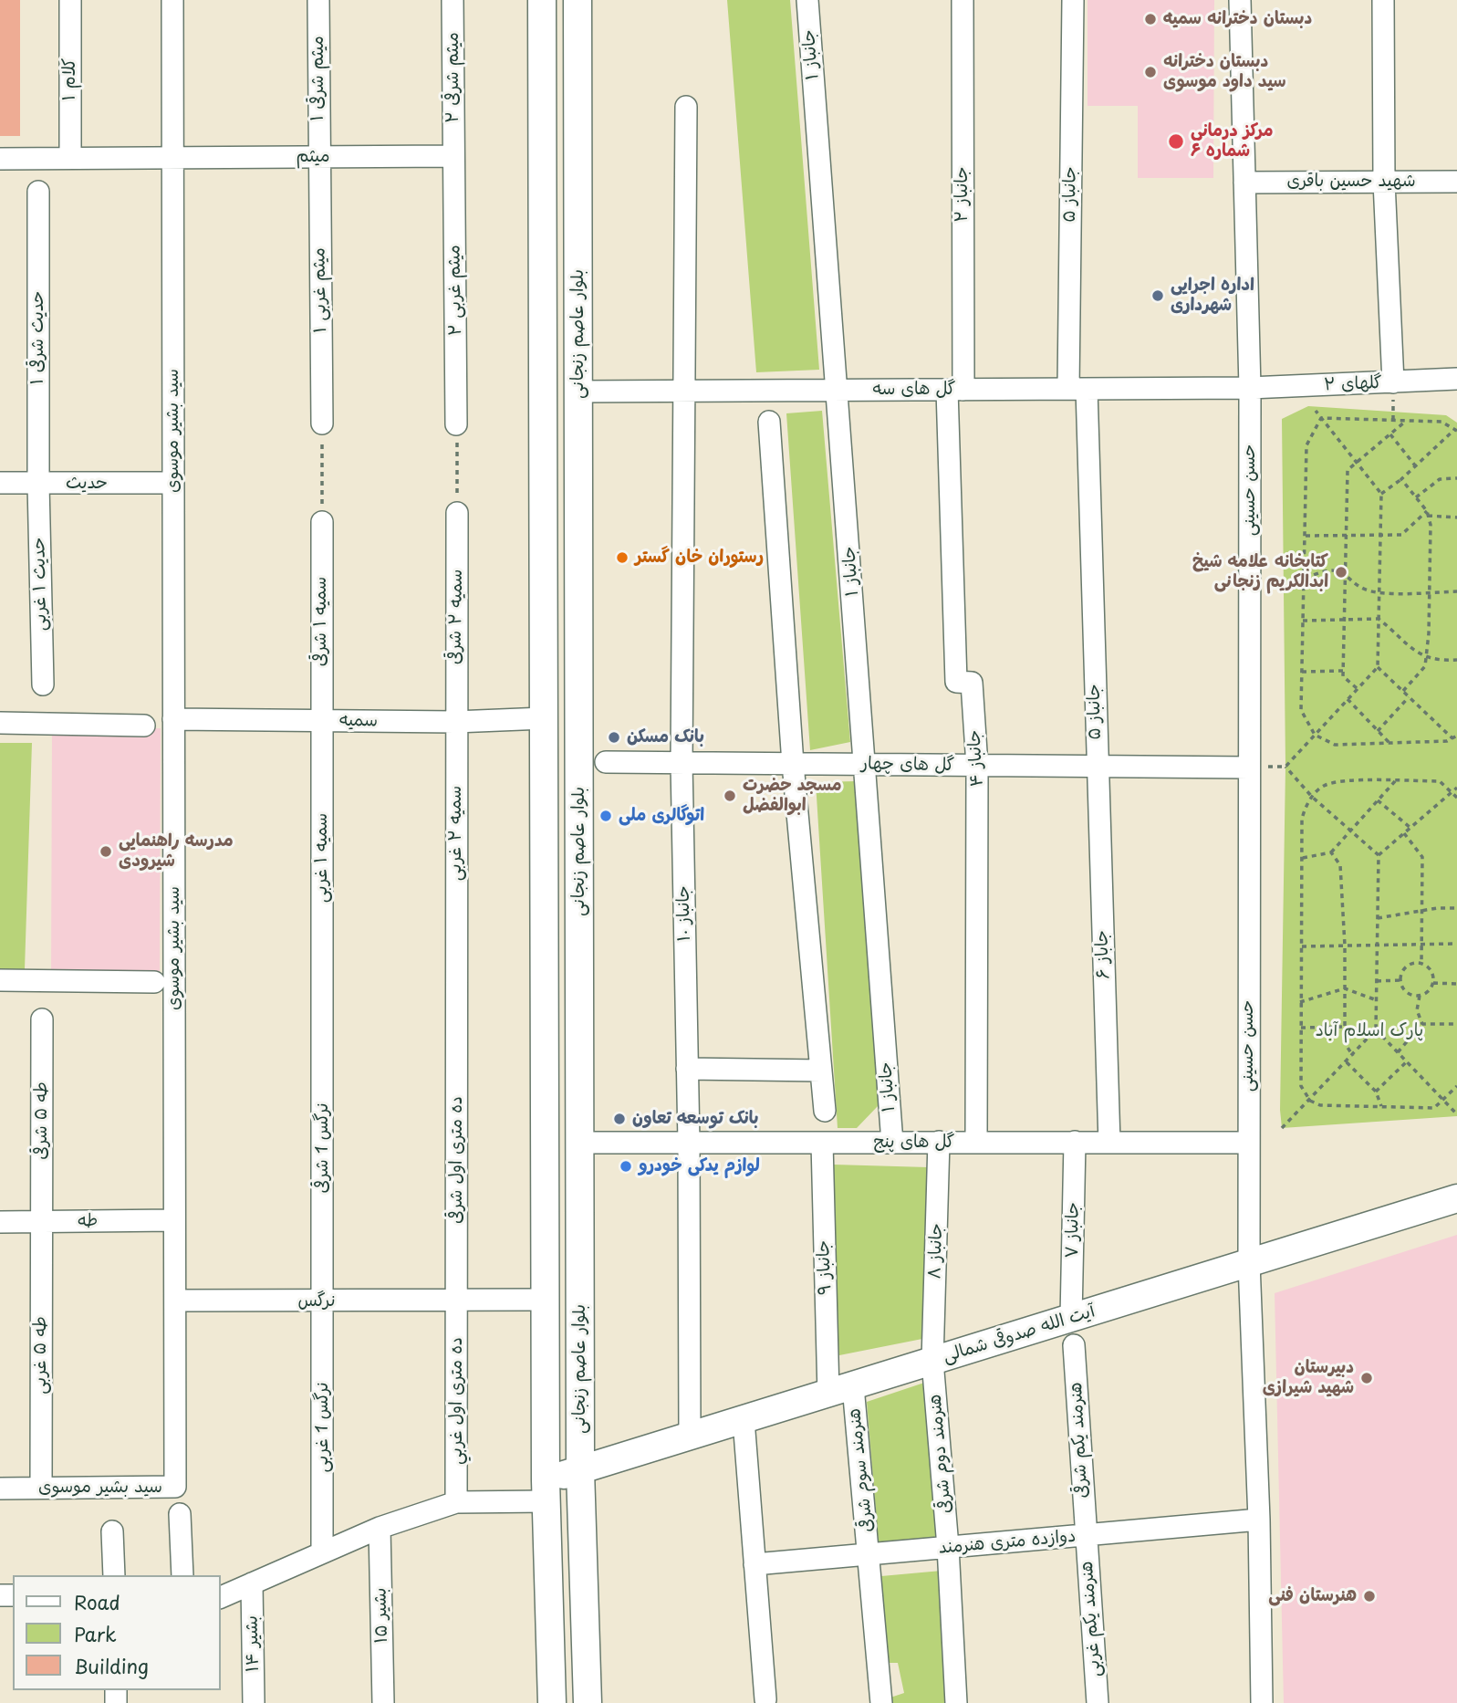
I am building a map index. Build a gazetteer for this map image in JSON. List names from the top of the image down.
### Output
{
  "streets": {
    "main road": ["بلوار عاصم زنجانی", "آیت الله صدوقی شمالی"],
    "street": [
      "جانباز ۱",
      "میثم شرقی ۲",
      "میثم شرقی ۱",
      "کلام ۱",
      "میثم",
      "شهید حسین باقری",
      "جانباز ۲",
      "جانباز ۵",
      "میثم غربی ۱",
      "میثم غربی ۲",
      "حدیث شرقی ۱",
      "گلهای ۲",
      "گل های سه",
      "سید بشیر موسوی",
      "حدیث",
      "حسن حسینی",
      "حدیث ۱ غربی",
      "سمیه ۲ شرقی",
      "سمیه ۱ شرقی",
      "سمیه",
      "جانباز ۴",
      "گل های چهار",
      "سمیه ۲ غربی",
      "سمیه ۱ غربی",
      "جانباز ۱۰",
      "جاباز ۶",
      "طه ۵ شرقی",
      "گل های پنج",
      "نرگس 1 شرقی",
      "ده متری اول شرقی",
      "طه",
      "جانباز ۷",
      "جانباز ۸",
      "جانباز ۹",
      "نرگس",
      "طه ۵ غربی",
      "ده متری اول غربي",
      "نرگس 1 غربی",
      "هنرمند یکم شرقی",
      "هنرمند دوم شرقی",
      "هنرمند سوم شرقی",
      "دوازده متری هنرمند",
      "بشیر ۱۵",
      "هنرمند یکم غربی",
      "بشیر ۱۴"
    ]
  },
  "crossings": [
    ["جانباز ۱", "گل های سه"],
    ["جانباز ۱", "گل های چهار"],
    ["جانباز ۱", "گل های پنج"],
    ["میثم شرقی ۲", "میثم"],
    ["میثم شرقی ۲", "میثم غربی ۲"],
    ["میثم شرقی ۱", "میثم"],
    ["میثم شرقی ۱", "میثم غربی ۱"],
    ["میثم", "میثم غربی ۱"],
    ["میثم", "میثم غربی ۲"],
    ["میثم", "سید بشیر موسوی"],
    ["شهید حسین باقری", "حسن حسینی"],
    ["جانباز ۲", "گل های سه"],
    ["جانباز ۲", "جانباز ۴"],
    ["جانباز ۵", "گل های سه"],
    ["جانباز ۵", "گل های چهار"],
    ["جانباز ۵", "جاباز ۶"],
    ["بلوار عاصم زنجانی", "گل های سه"],
    ["بلوار عاصم زنجانی", "سمیه"],
    ["بلوار عاصم زنجانی", "گل های پنج"],
    ["بلوار عاصم زنجانی", "نرگس"],
    ["بلوار عاصم زنجانی", "آیت الله صدوقی شمالی"],
    ["حدیث شرقی ۱", "حدیث"],
    ["حدیث شرقی ۱", "حدیث ۱ غربی"],
    ["گلهای ۲", "گل های سه"],
    ["گلهای ۲", "حسن حسینی"],
    ["گل های سه", "حسن حسینی"],
    ["گل های سه", "جانباز ۴"],
    ["گل های سه", "جانباز ۱۰"],
    ["سید بشیر موسوی", "حدیث"],
    ["سید بشیر موسوی", "سمیه"],
    ["سید بشیر موسوی", "طه"],
    ["سید بشیر موسوی", "نرگس"],
    ["سید بشیر موسوی", "طه ۵ غربی"],
    ["حدیث", "حدیث ۱ غربی"],
    ["حسن حسینی", "گل های چهار"],
    ["حسن حسینی", "گل های پنج"],
    ["حسن حسینی", "آیت الله صدوقی شمالی"],
    ["حسن حسینی", "دوازده متری هنرمند"],
    ["سمیه ۲ شرقی", "سمیه"],
    ["سمیه ۲ شرقی", "سمیه ۲ غربی"],
    ["سمیه ۱ شرقی", "سمیه"],
    ["سمیه ۱ شرقی", "سمیه ۱ غربی"],
    ["سمیه", "سمیه ۲ غربی"],
    ["سمیه", "سمیه ۱ غربی"],
    ["جانباز ۴", "گل های چهار"],
    ["جانباز ۴", "گل های پنج"],
    ["گل های چهار", "جانباز ۱۰"],
    ["گل های چهار", "جاباز ۶"],
    ["سمیه ۲ غربی", "ده متری اول شرقی"],
    ["سمیه ۱ غربی", "نرگس 1 شرقی"],
    ["جانباز ۱۰", "گل های پنج"],
    ["جانباز ۱۰", "آیت الله صدوقی شمالی"],
    ["جاباز ۶", "گل های پنج"],
    ["طه ۵ شرقی", "طه"],
    ["طه ۵ شرقی", "طه ۵ غربی"],
    ["گل های پنج", "جانباز ۷"],
    ["گل های پنج", "جانباز ۸"],
    ["گل های پنج", "جانباز ۹"],
    ["نرگس 1 شرقی", "نرگس"],
    ["نرگس 1 شرقی", "نرگس 1 غربی"],
    ["ده متری اول شرقی", "نرگس"],
    ["ده متری اول شرقی", "ده متری اول غربي"],
    ["طه", "طه ۵ غربی"],
    ["جانباز ۷", "آیت الله صدوقی شمالی"],
    ["جانباز ۸", "آیت الله صدوقی شمالی"],
    ["جانباز ۸", "هنرمند دوم شرقی"],
    ["جانباز ۹", "آیت الله صدوقی شمالی"],
    ["جانباز ۹", "هنرمند سوم شرقی"],
    ["نرگس", "ده متری اول غربي"],
    ["نرگس", "نرگس 1 غربی"],
    ["آیت الله صدوقی شمالی", "هنرمند دوم شرقی"],
    ["آیت الله صدوقی شمالی", "هنرمند سوم شرقی"],
    ["هنرمند یکم شرقی", "دوازده متری هنرمند"],
    ["هنرمند یکم شرقی", "هنرمند یکم غربی"],
    ["هنرمند دوم شرقی", "دوازده متری هنرمند"],
    ["هنرمند سوم شرقی", "دوازده متری هنرمند"],
    ["دوازده متری هنرمند", "هنرمند یکم غربی"]
  ],
  "parks": ["پارک اسلام آباد"],
  "places": [
    "دبستان دخترانه سمیه",
    "دبستان دخترانه سید داود موسوی",
    "مرکز درمانی شماره ۶",
    "اداره اجرایی شهرداری",
    "رستوران خان گستر",
    "کتابخانه علامه شیخ ابدالکریم زنجانی",
    "بانک مسکن",
    "مسجد حضرت ابوالفضل",
    "اتوگالری ملی",
    "مدرسه راهنمایی شیرودی",
    "بانک توسعه تعاون",
    "لوازم یدکی خودرو",
    "دبیرستان شهید شیرازی",
    "هنرستان فنی"
  ],
  "legend": ["Road", "Park", "Building"]
}
